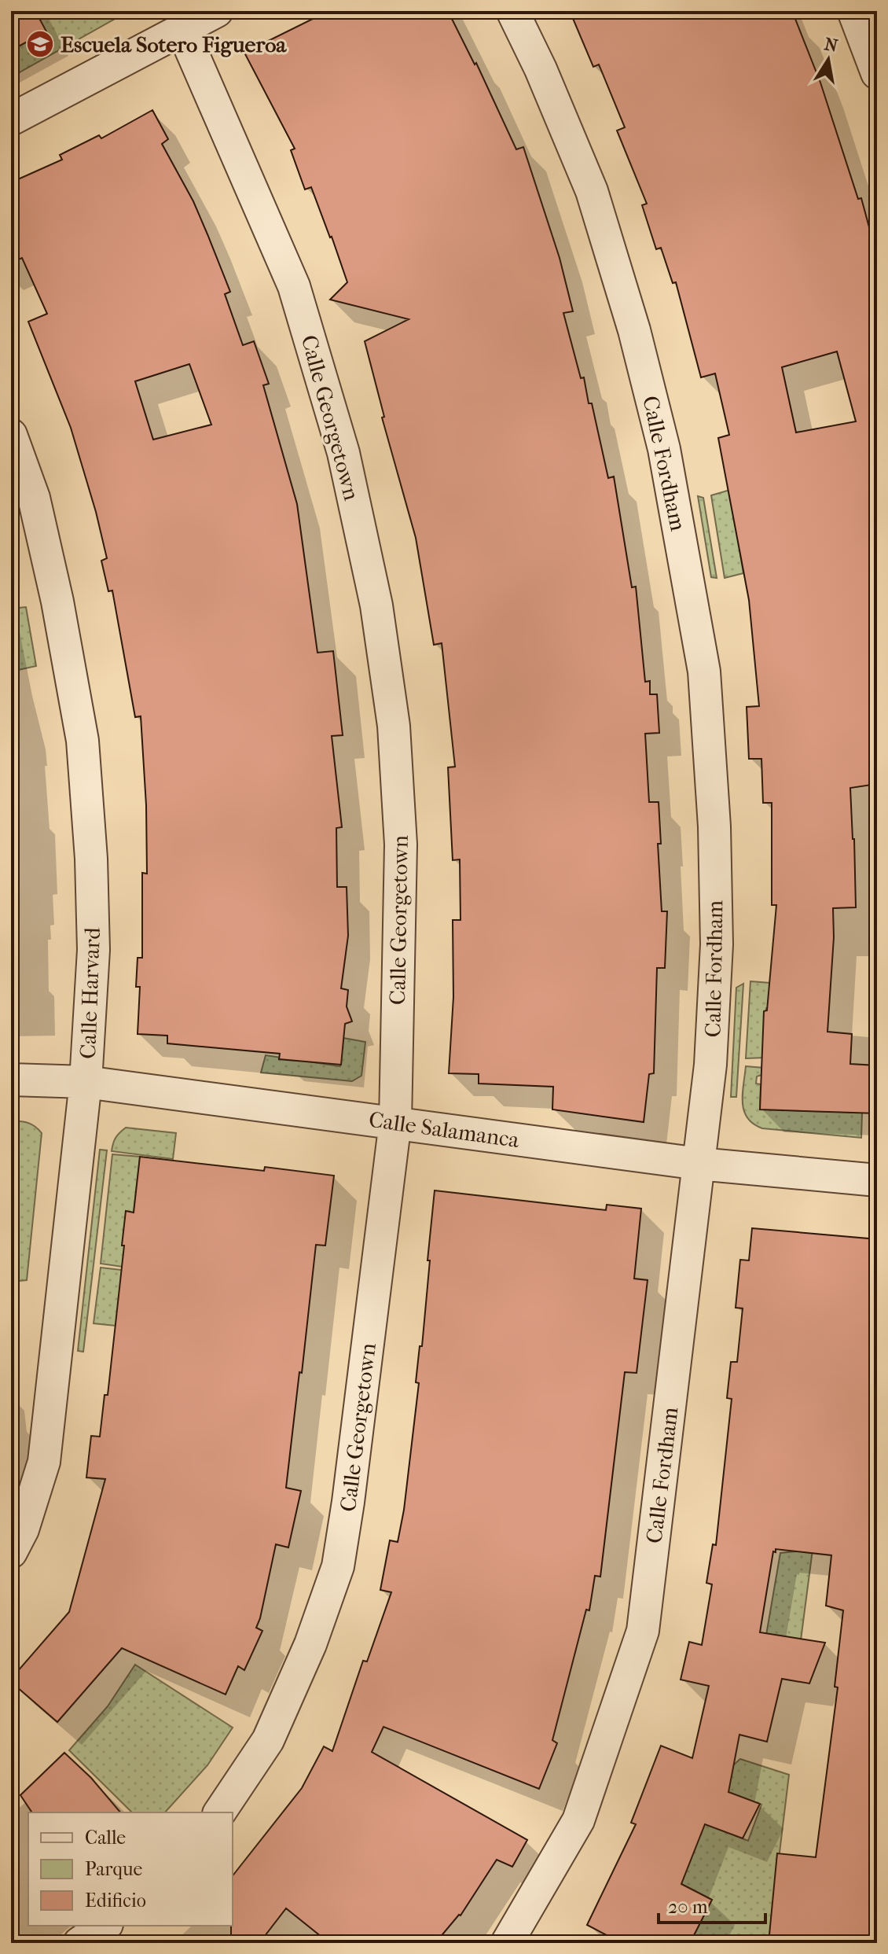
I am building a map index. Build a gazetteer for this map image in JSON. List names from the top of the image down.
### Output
{
  "streets": {
    "street": [
      "Calle Georgetown",
      "Calle Fordham",
      "Calle Harvard",
      "Calle Salamanca"
    ]
  },
  "crossings": [
    ["Calle Georgetown", "Calle Salamanca"],
    ["Calle Fordham", "Calle Salamanca"],
    ["Calle Harvard", "Calle Salamanca"]
  ],
  "places": {
    "school or university": ["Escuela Sotero Figueroa"]
  },
  "legend": ["Calle", "Parque", "Edificio"],
  "scale_bar": "20 m",
  "north": "top"
}
